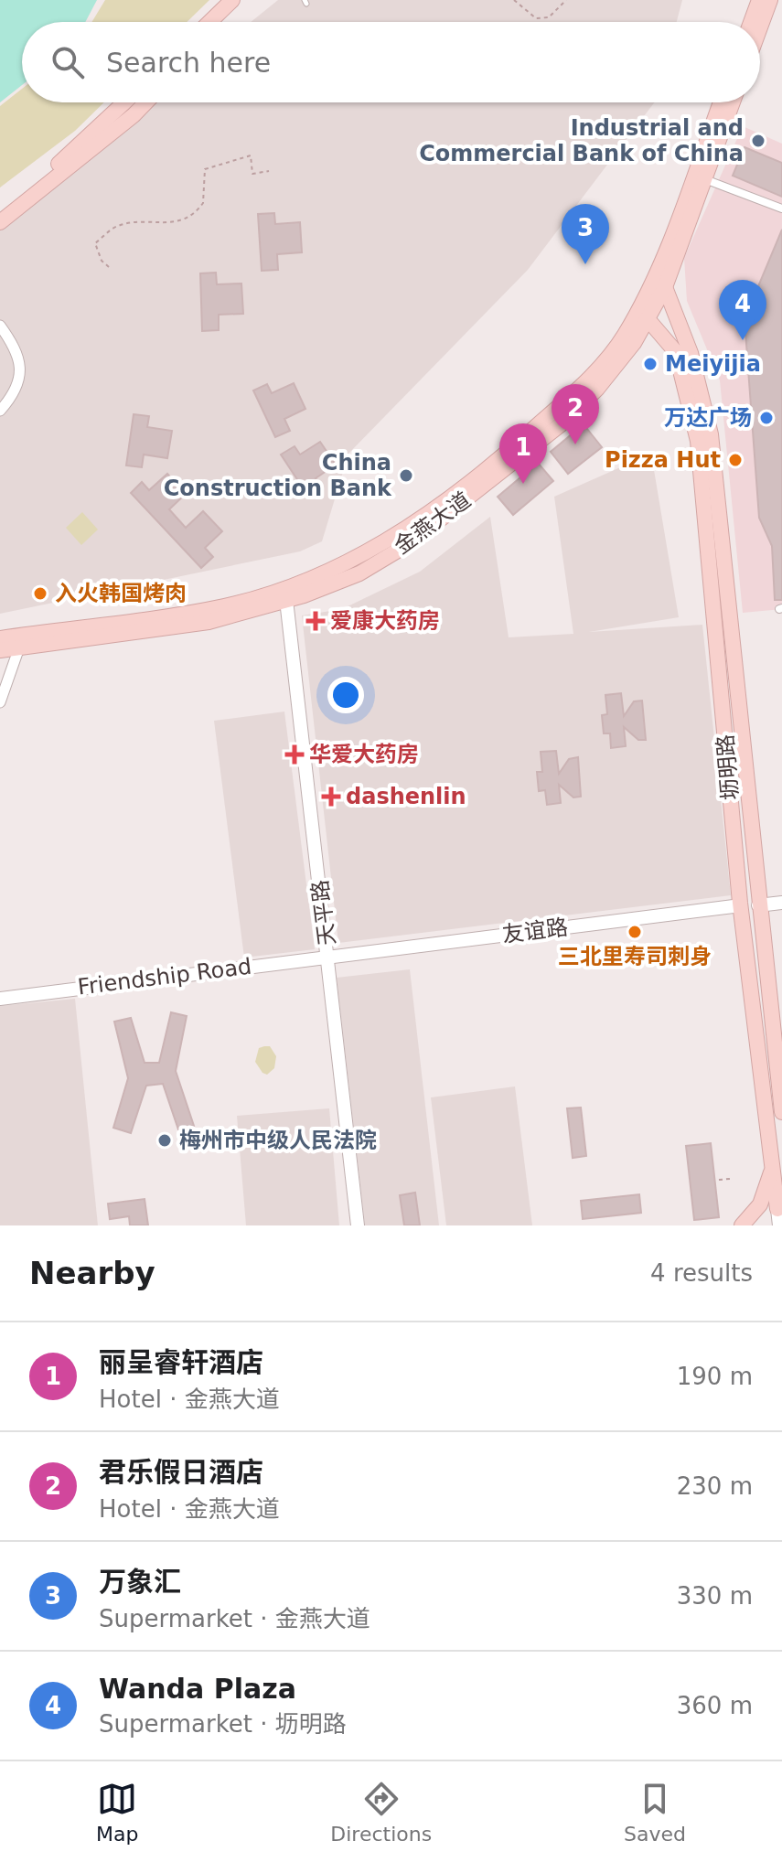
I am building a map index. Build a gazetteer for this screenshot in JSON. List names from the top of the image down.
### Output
{
  "streets": {
    "main road": ["金燕大道", "坜明路"],
    "street": ["天平路", "友谊路", "Friendship Road"]
  },
  "crossings": [
    ["金燕大道", "坜明路"],
    ["金燕大道", "天平路"],
    ["坜明路", "友谊路"],
    ["天平路", "友谊路"],
    ["天平路", "Friendship Road"],
    ["友谊路", "Friendship Road"]
  ],
  "places": {
    "other": [
      "Industrial and Commercial Bank of China",
      "Meiyijia",
      "万达广场",
      "Pizza Hut",
      "China Construction Bank",
      "入火韩国烤肉",
      "三北里寿司刺身",
      "梅州市中级人民法院"
    ],
    "health": ["爱康大药房", "华爱大药房", "dashenlin"]
  },
  "page": {
    "search": "Search here",
    "pins": [
      "3",
      "4",
      "2",
      "1"
    ],
    "heading": ["Nearby", "4 results"],
    "list": [
      {
        "mark": "1",
        "name": "丽呈睿轩酒店",
        "note": "Hotel · 金燕大道",
        "value": "190 m"
      },
      {
        "mark": "2",
        "name": "君乐假日酒店",
        "note": "Hotel · 金燕大道",
        "value": "230 m"
      },
      {
        "mark": "3",
        "name": "万象汇",
        "note": "Supermarket · 金燕大道",
        "value": "330 m"
      },
      {
        "mark": "4",
        "name": "Wanda Plaza",
        "note": "Supermarket · 坜明路",
        "value": "360 m"
      }
    ],
    "nav": ["Map", "Directions", "Saved"]
  }
}
